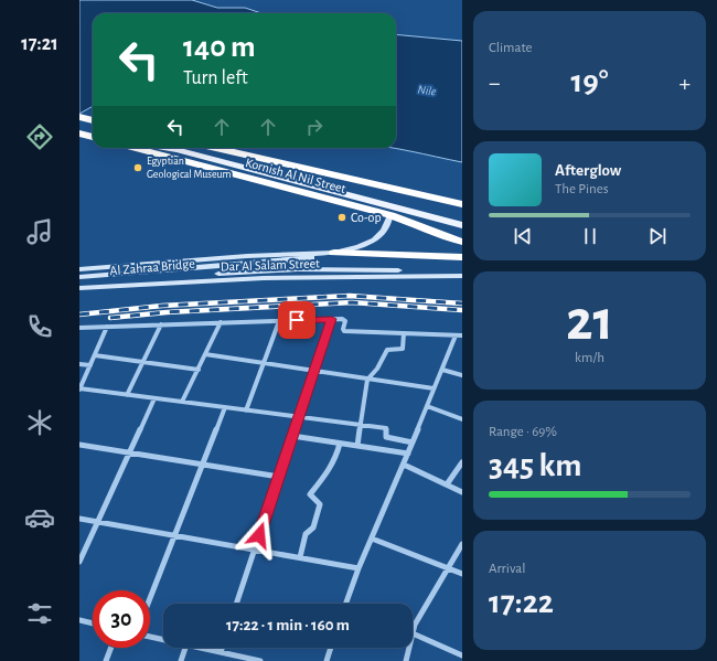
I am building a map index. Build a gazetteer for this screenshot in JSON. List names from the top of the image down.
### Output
{
  "streets": {
    "highway": ["Kornish Al Nil Street"],
    "main road": ["Dar Al Salam Street", "Al Zahraa Bridge"]
  },
  "crossings": [
    ["Kornish Al Nil Street", "Dar Al Salam Street"],
    ["Dar Al Salam Street", "Al Zahraa Bridge"]
  ],
  "water": ["Nile"],
  "places": ["Egyptian Geological Museum", "Co-op"],
  "page": {
    "tabs": "17:21",
    "tile": [
      "Climate",
      ["21", "km/h"],
      ["Range · 69%", "345 km"],
      ["Arrival", "17:22"]
    ],
    "turn": ["140 m", "Turn left"],
    "heat": ["−", "19°", "+"],
    "song": ["Afterglow", "The Pines"],
    "limit": "30",
    "trip": "17:22 · 1 min · 160 m"
  }
}
